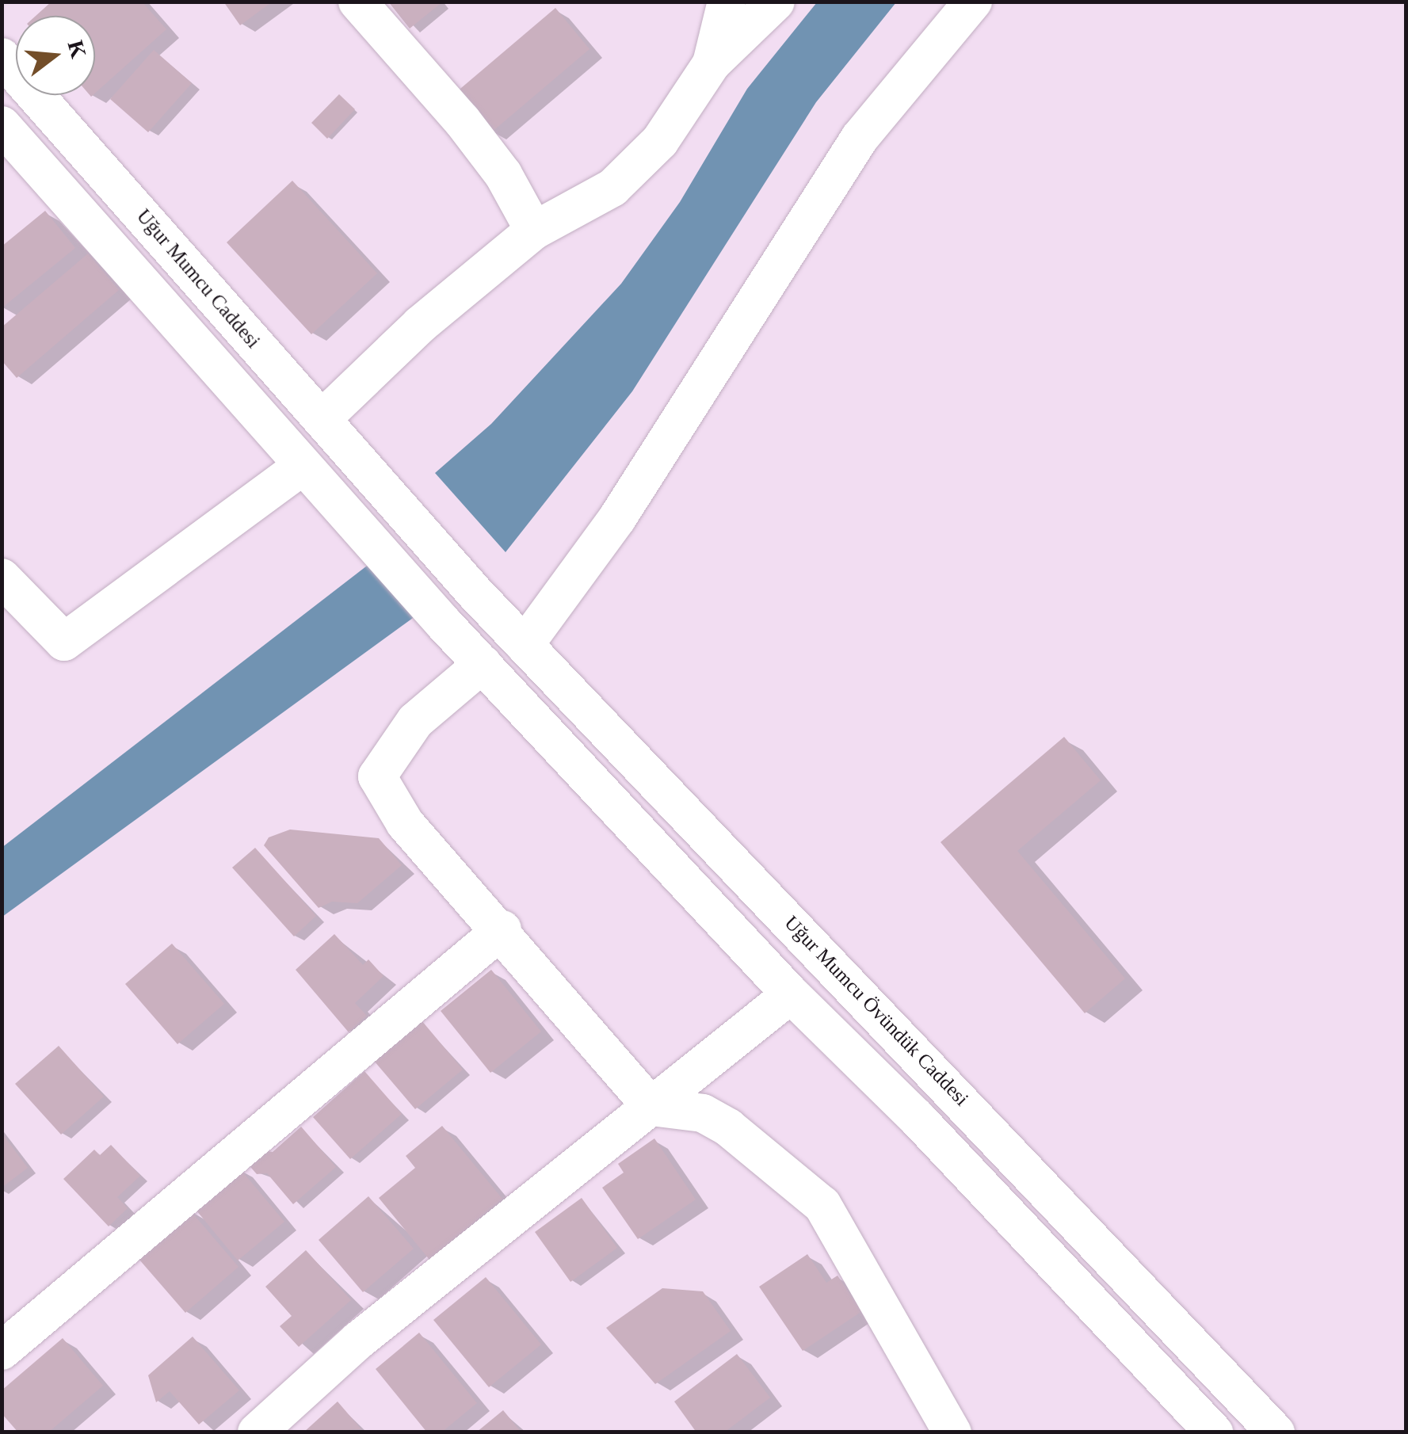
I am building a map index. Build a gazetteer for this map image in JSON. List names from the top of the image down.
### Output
{
  "streets": {
    "street": ["Uğur Mumcu Caddesi", "Uğur Mumcu Övündük Caddesi"]
  },
  "crossings": [
    ["Uğur Mumcu Caddesi", "Uğur Mumcu Övündük Caddesi"]
  ],
  "north": "right"
}
